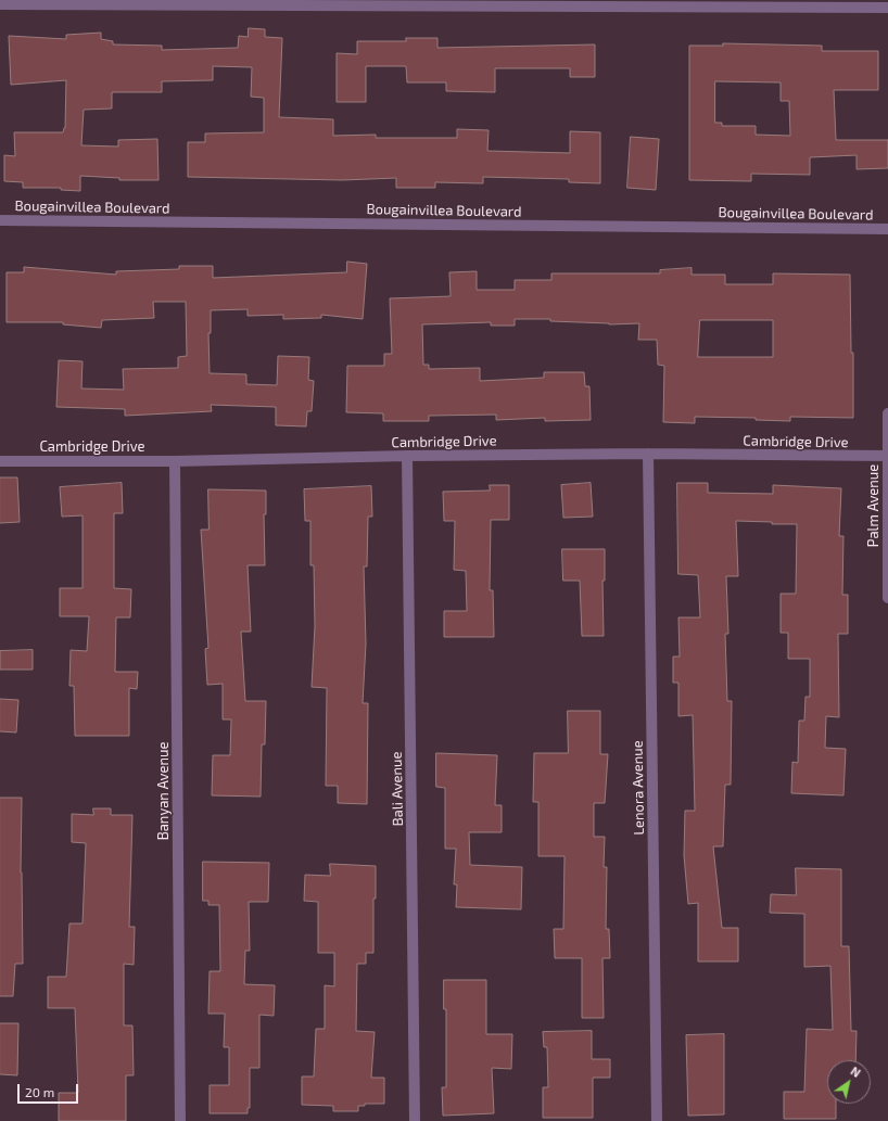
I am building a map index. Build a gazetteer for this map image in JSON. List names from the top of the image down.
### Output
{
  "streets": {
    "street": [
      "Bougainvillea Boulevard",
      "Cambridge Drive",
      "Palm Avenue",
      "Lenora Avenue",
      "Bali Avenue",
      "Banyan Avenue"
    ]
  },
  "crossings": [
    ["Cambridge Drive", "Palm Avenue"],
    ["Cambridge Drive", "Lenora Avenue"],
    ["Cambridge Drive", "Bali Avenue"],
    ["Cambridge Drive", "Banyan Avenue"]
  ],
  "scale_bar": "20 m",
  "north": "top right"
}
